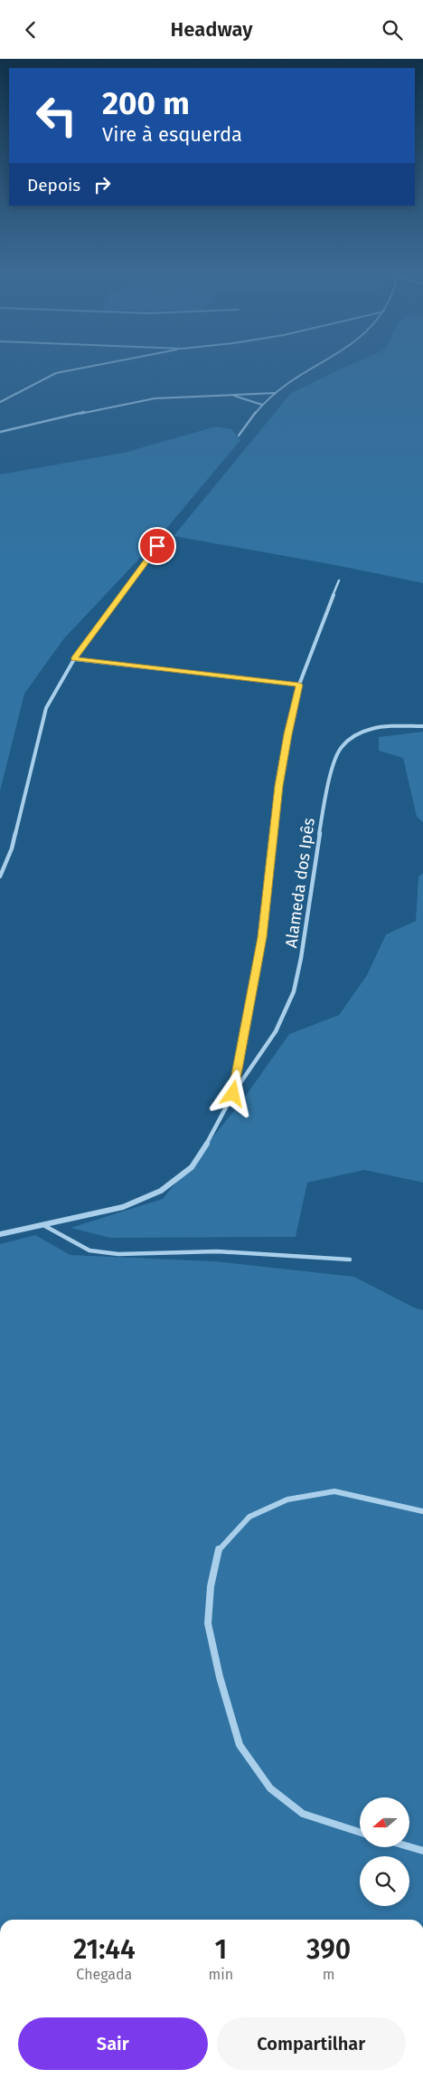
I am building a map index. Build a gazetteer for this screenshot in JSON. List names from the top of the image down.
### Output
{
  "streets": {
    "street": ["Alameda dos Ipês"]
  },
  "north": "left",
  "page": {
    "header": "Headway",
    "turn": ["200 m", "Vire à esquerda"],
    "then": "Depois",
    "eta": [
      "21:44",
      "Chegada",
      "1",
      "min",
      "390",
      "m"
    ],
    "buttons": ["Sair", "Compartilhar"]
  }
}
